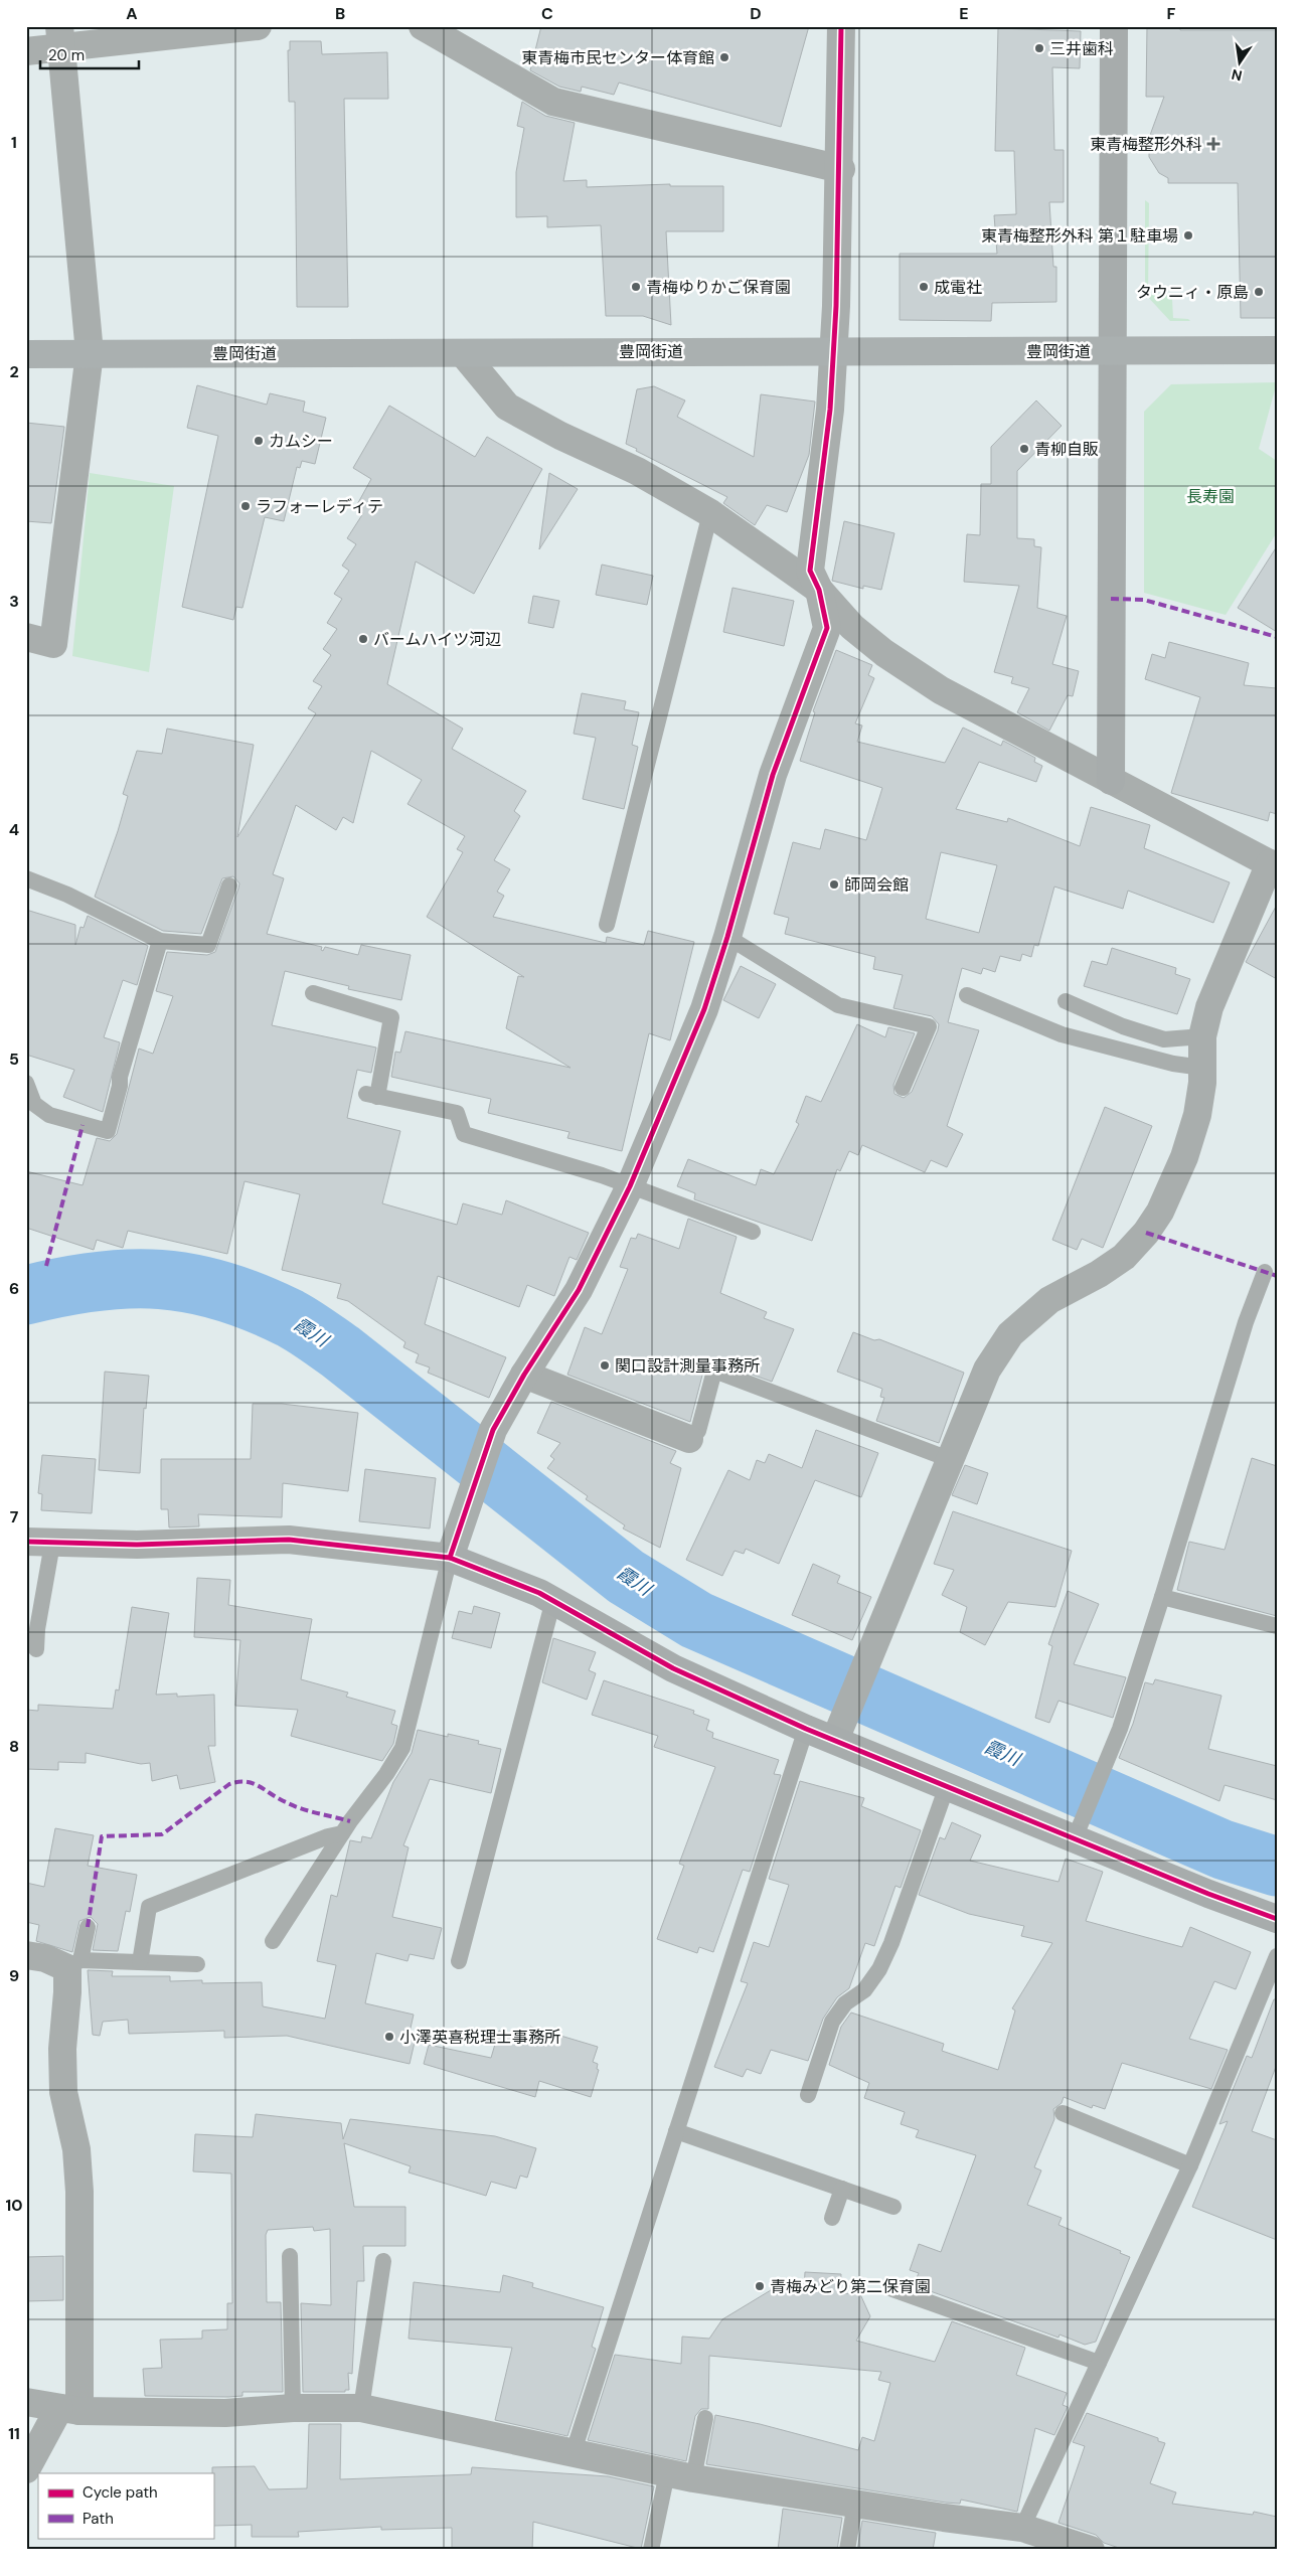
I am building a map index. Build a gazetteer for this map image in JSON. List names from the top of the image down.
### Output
{
  "streets": {
    "main road": ["豊岡街道"]
  },
  "water": ["霞川"],
  "parks": ["長寿園"],
  "places": {
    "other": [
      "三井歯科",
      "東青梅市民センター体育館",
      "東青梅整形外科 第１駐車場",
      "青梅ゆりかご保育園",
      "成電社",
      "タウニィ・原島",
      "カムシー",
      "青柳自販",
      "ラフォーレディテ",
      "バームハイツ河辺",
      "師岡会館",
      "関口設計測量事務所",
      "小澤英喜税理士事務所",
      "青梅みどり第二保育園"
    ],
    "health": ["東青梅整形外科"]
  },
  "legend": ["Cycle path", "Path"],
  "scale_bar": "20 m",
  "north": "bottom",
  "grid": {
    "columns": [
      "A",
      "B",
      "C",
      "D",
      "E",
      "F"
    ],
    "rows": [
      "1",
      "2",
      "3",
      "4",
      "5",
      "6",
      "7",
      "8",
      "9",
      "10",
      "11"
    ]
  }
}
